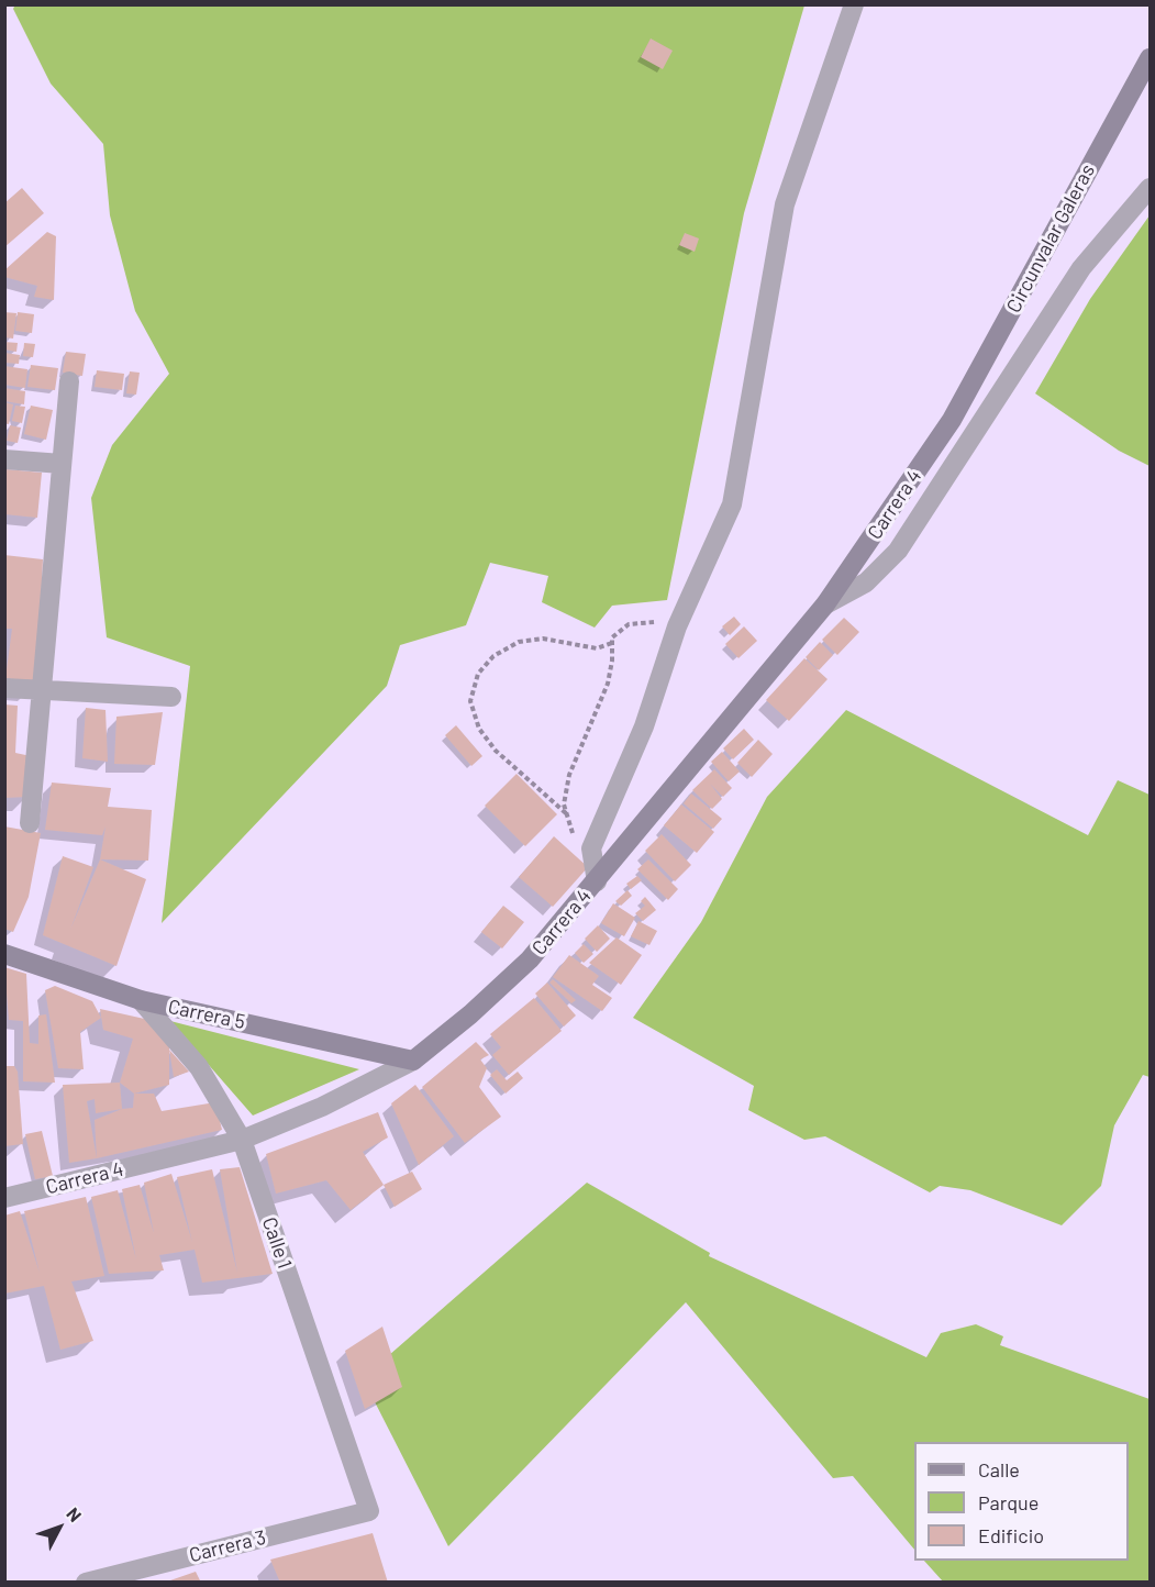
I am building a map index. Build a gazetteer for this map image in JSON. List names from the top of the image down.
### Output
{
  "streets": {
    "main road": ["Circunvalar Galeras", "Carrera 4", "Carrera 5"],
    "street": ["Calle 1", "Carrera 3"]
  },
  "crossings": [
    ["Circunvalar Galeras", "Carrera 4"],
    ["Carrera 4", "Carrera 5"],
    ["Carrera 4", "Calle 1"],
    ["Carrera 5", "Calle 1"],
    ["Calle 1", "Carrera 3"]
  ],
  "legend": ["Calle", "Parque", "Edificio"],
  "north": "top right"
}
